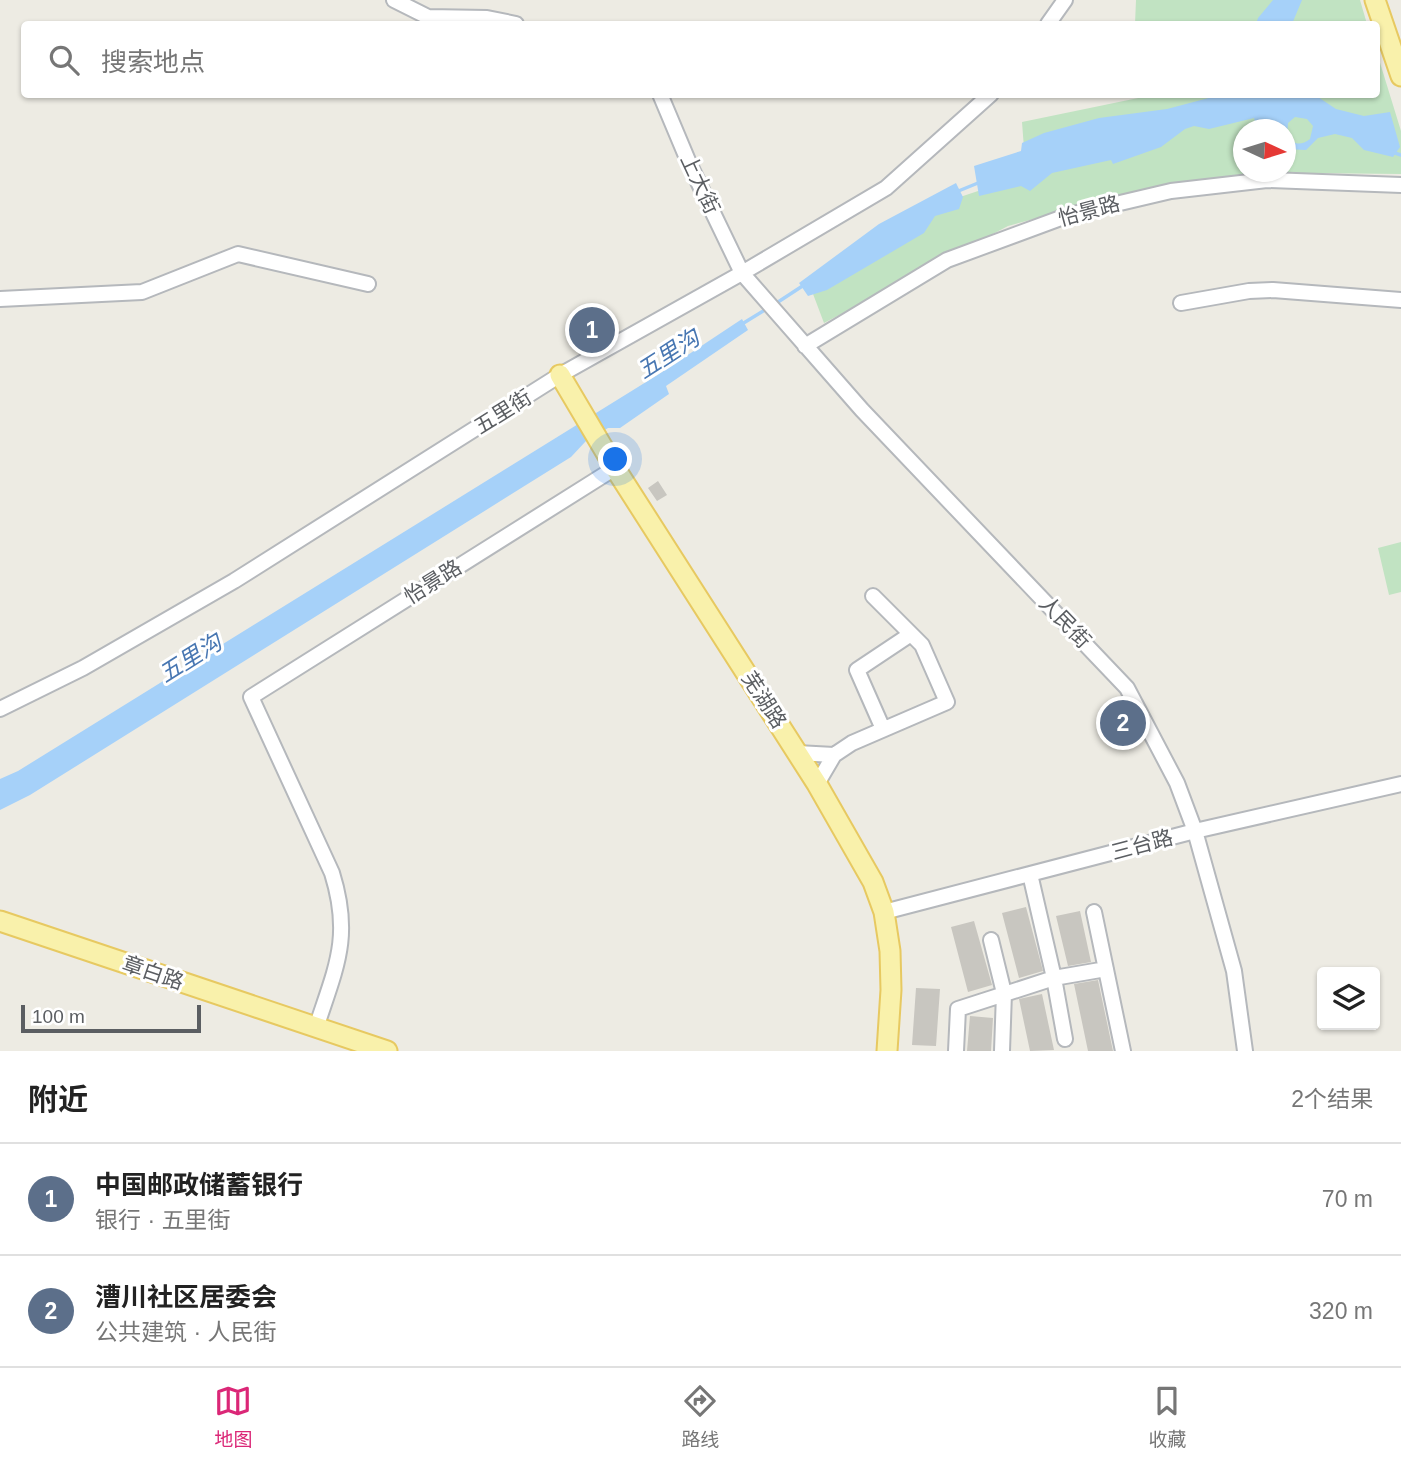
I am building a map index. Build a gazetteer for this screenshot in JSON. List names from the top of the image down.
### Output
{
  "streets": {
    "main road": ["芜湖路", "章白路"],
    "street": [
      "上大街",
      "怡景路",
      "五里街",
      "人民街",
      "三台路"
    ]
  },
  "crossings": [
    ["上大街", "五里街"],
    ["上大街", "人民街"],
    ["怡景路", "人民街"],
    ["怡景路", "芜湖路"],
    ["怡景路", "章白路"],
    ["五里街", "人民街"],
    ["五里街", "芜湖路"],
    ["人民街", "三台路"],
    ["芜湖路", "三台路"]
  ],
  "water": ["五里沟"],
  "scale_bar": "100 m",
  "north": "right",
  "page": {
    "search": "搜索地点",
    "pins": ["1", "2"],
    "scale": "100 m",
    "heading": ["附近", "2个结果"],
    "list": [
      {
        "mark": "1",
        "name": "中国邮政储蓄银行",
        "note": "银行 · 五里街",
        "value": "70 m"
      },
      {
        "mark": "2",
        "name": "漕川社区居委会",
        "note": "公共建筑 · 人民街",
        "value": "320 m"
      }
    ],
    "nav": ["地图", "路线", "收藏"]
  }
}
